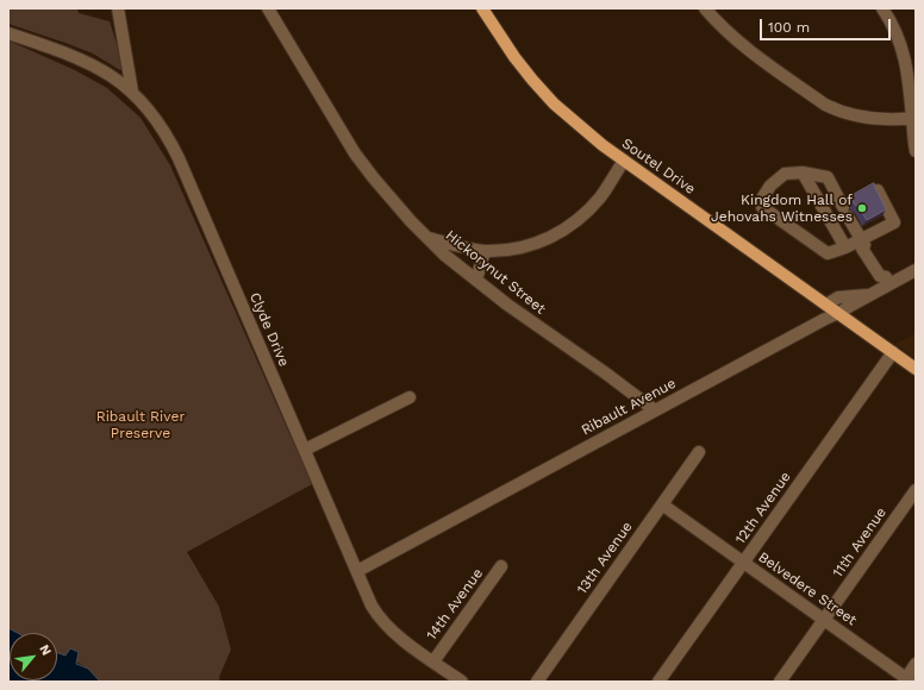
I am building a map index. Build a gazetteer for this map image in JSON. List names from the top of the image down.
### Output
{
  "streets": {
    "main road": ["Soutel Drive"],
    "street": [
      "Hickorynut Street",
      "Clyde Drive",
      "Ribault Avenue",
      "12th Avenue",
      "11th Avenue",
      "13th Avenue",
      "Belvedere Street",
      "14th Avenue"
    ]
  },
  "crossings": [
    ["Soutel Drive", "Ribault Avenue"],
    ["Soutel Drive", "12th Avenue"],
    ["Hickorynut Street", "Ribault Avenue"],
    ["Clyde Drive", "Ribault Avenue"],
    ["Clyde Drive", "14th Avenue"],
    ["12th Avenue", "Belvedere Street"],
    ["11th Avenue", "Belvedere Street"],
    ["13th Avenue", "Belvedere Street"]
  ],
  "parks": ["Ribault River Preserve"],
  "places": ["Kingdom Hall of Jehovahs Witnesses"],
  "scale_bar": "100 m",
  "north": "top right"
}
